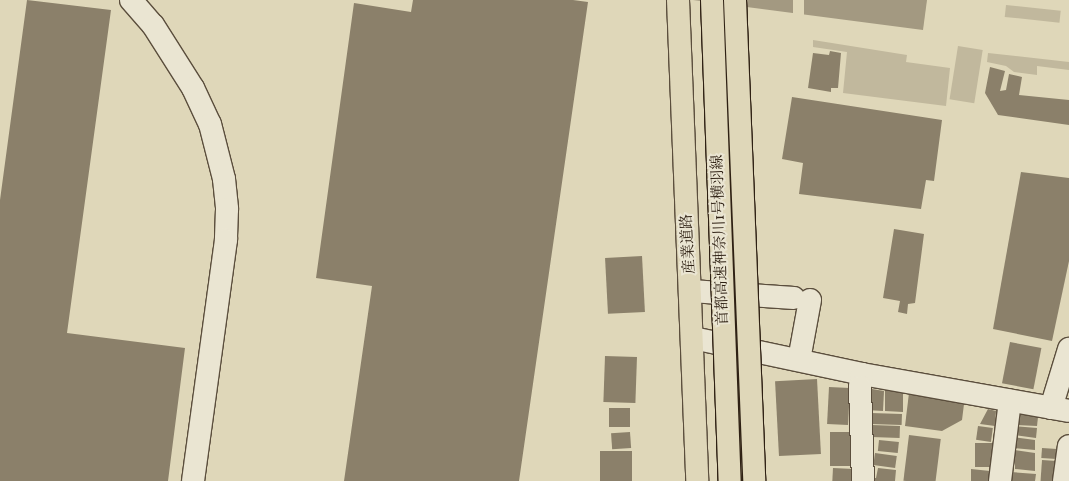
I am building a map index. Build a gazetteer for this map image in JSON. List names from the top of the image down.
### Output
{
  "streets": {
    "main road": ["首都高速神奈川1号横羽線", "産業道路"]
  }
}
